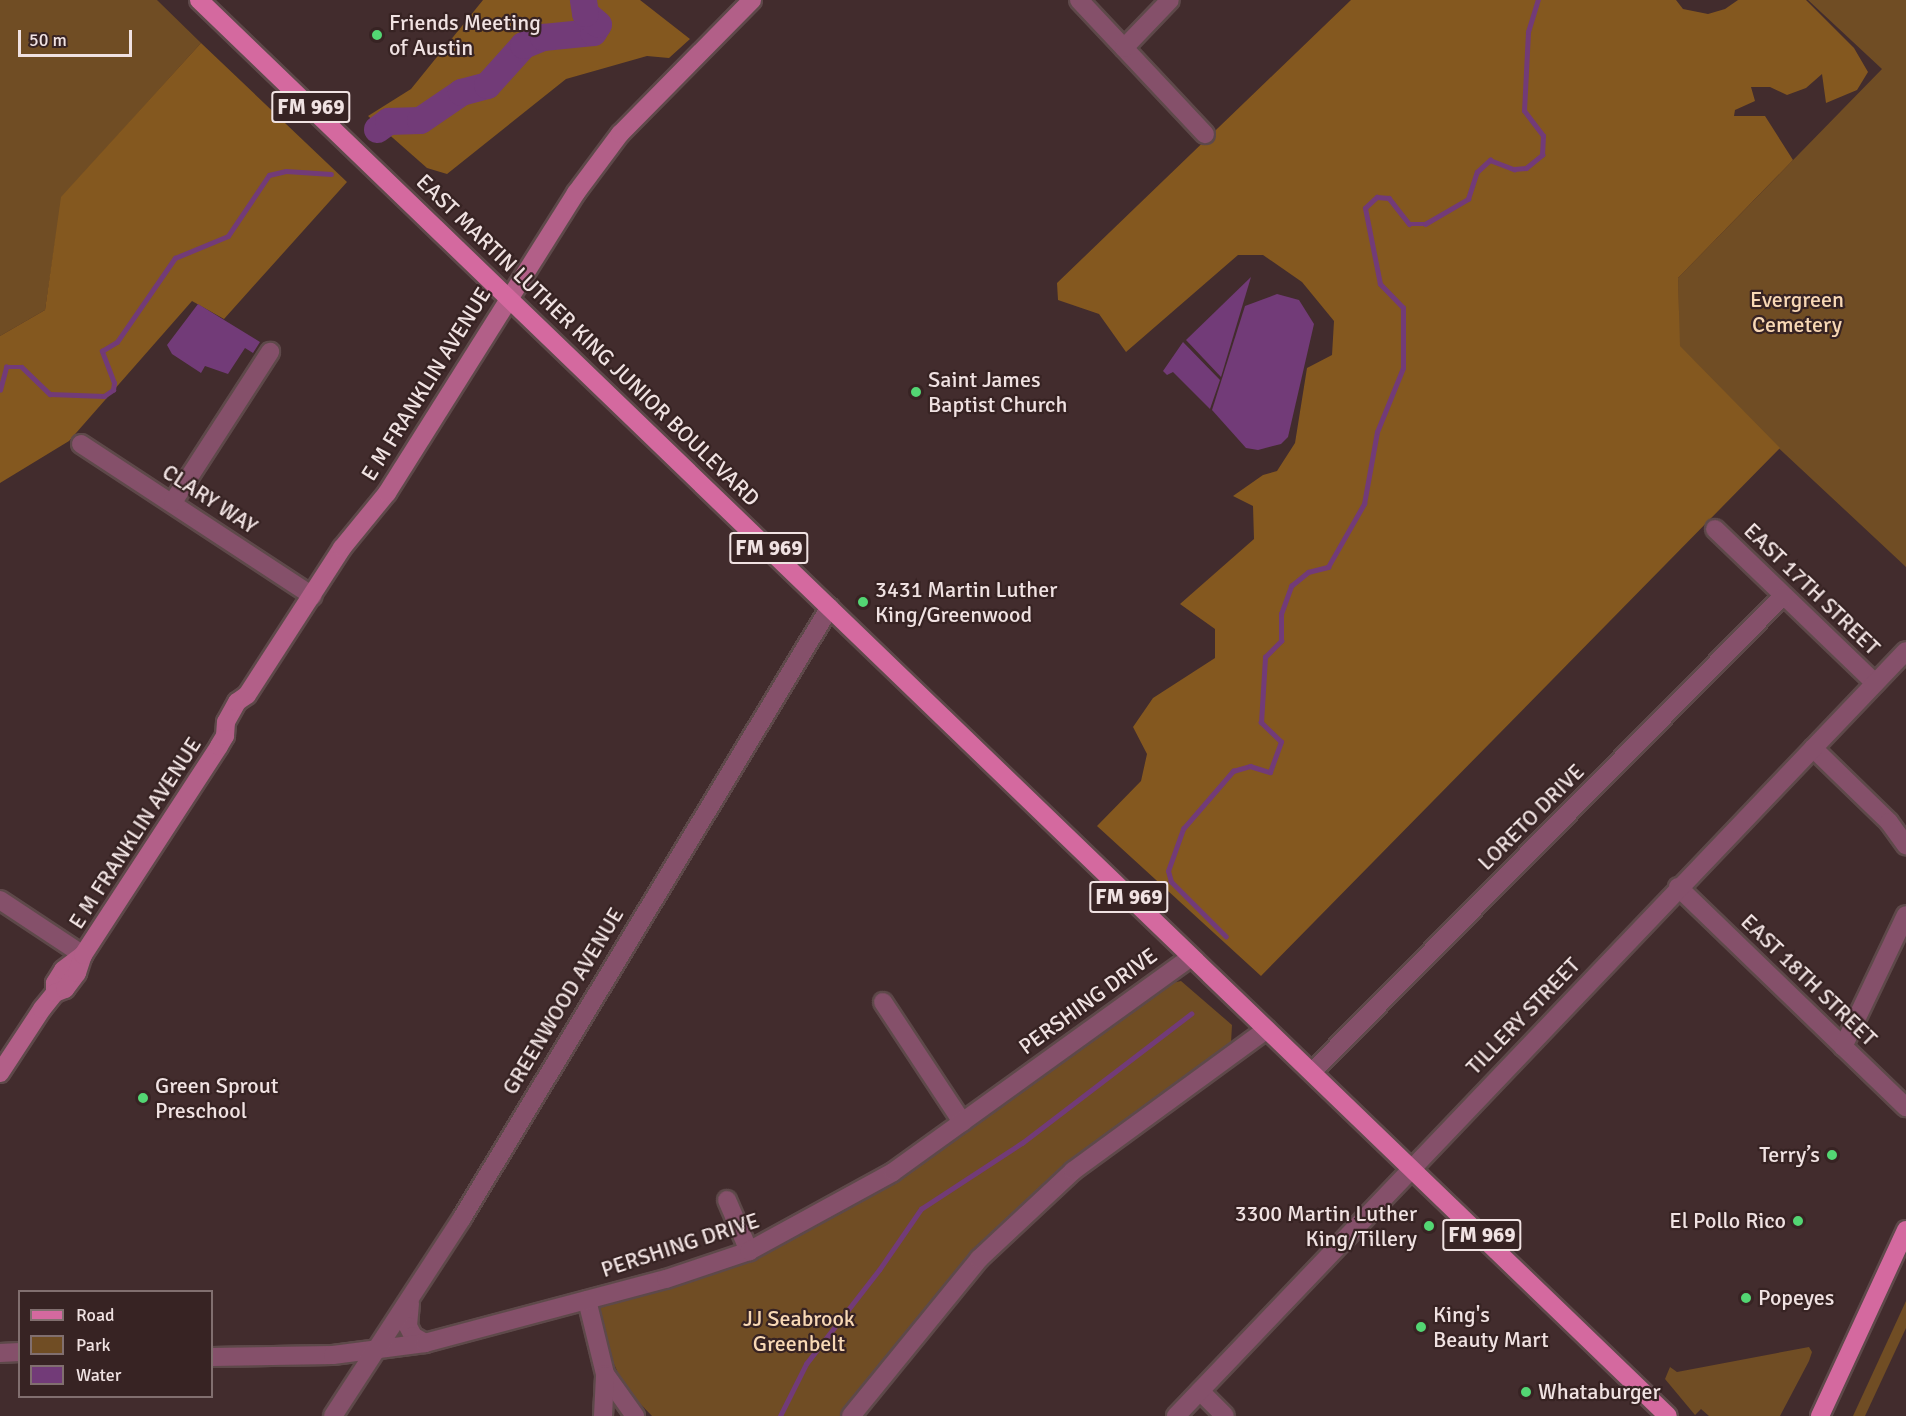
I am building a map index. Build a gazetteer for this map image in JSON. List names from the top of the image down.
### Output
{
  "streets": {
    "main road": ["FM 969", "EAST MARTIN LUTHER KING JUNIOR BOULEVARD"],
    "street": [
      "E M FRANKLIN AVENUE",
      "CLARY WAY",
      "EAST 17TH STREET",
      "LORETO DRIVE",
      "EAST 18TH STREET",
      "GREENWOOD AVENUE",
      "PERSHING DRIVE",
      "TILLERY STREET"
    ]
  },
  "crossings": [
    ["EAST MARTIN LUTHER KING JUNIOR BOULEVARD", "E M FRANKLIN AVENUE"],
    ["EAST MARTIN LUTHER KING JUNIOR BOULEVARD", "LORETO DRIVE"],
    ["EAST MARTIN LUTHER KING JUNIOR BOULEVARD", "GREENWOOD AVENUE"],
    ["EAST MARTIN LUTHER KING JUNIOR BOULEVARD", "PERSHING DRIVE"],
    ["EAST MARTIN LUTHER KING JUNIOR BOULEVARD", "TILLERY STREET"],
    ["E M FRANKLIN AVENUE", "CLARY WAY"],
    ["EAST 17TH STREET", "LORETO DRIVE"],
    ["EAST 17TH STREET", "TILLERY STREET"],
    ["EAST 18TH STREET", "TILLERY STREET"],
    ["GREENWOOD AVENUE", "PERSHING DRIVE"]
  ],
  "parks": ["Evergreen Cemetery", "JJ Seabrook Greenbelt"],
  "places": [
    "Friends Meeting of Austin",
    "Saint James Baptist Church",
    "3431 Martin Luther King/Greenwood",
    "Green Sprout Preschool",
    "Terry’s",
    "El Pollo Rico",
    "3300 Martin Luther King/Tillery",
    "Popeyes",
    "King's Beauty Mart",
    "Whataburger"
  ],
  "legend": ["Road", "Park", "Water"],
  "scale_bar": "50 m"
}
